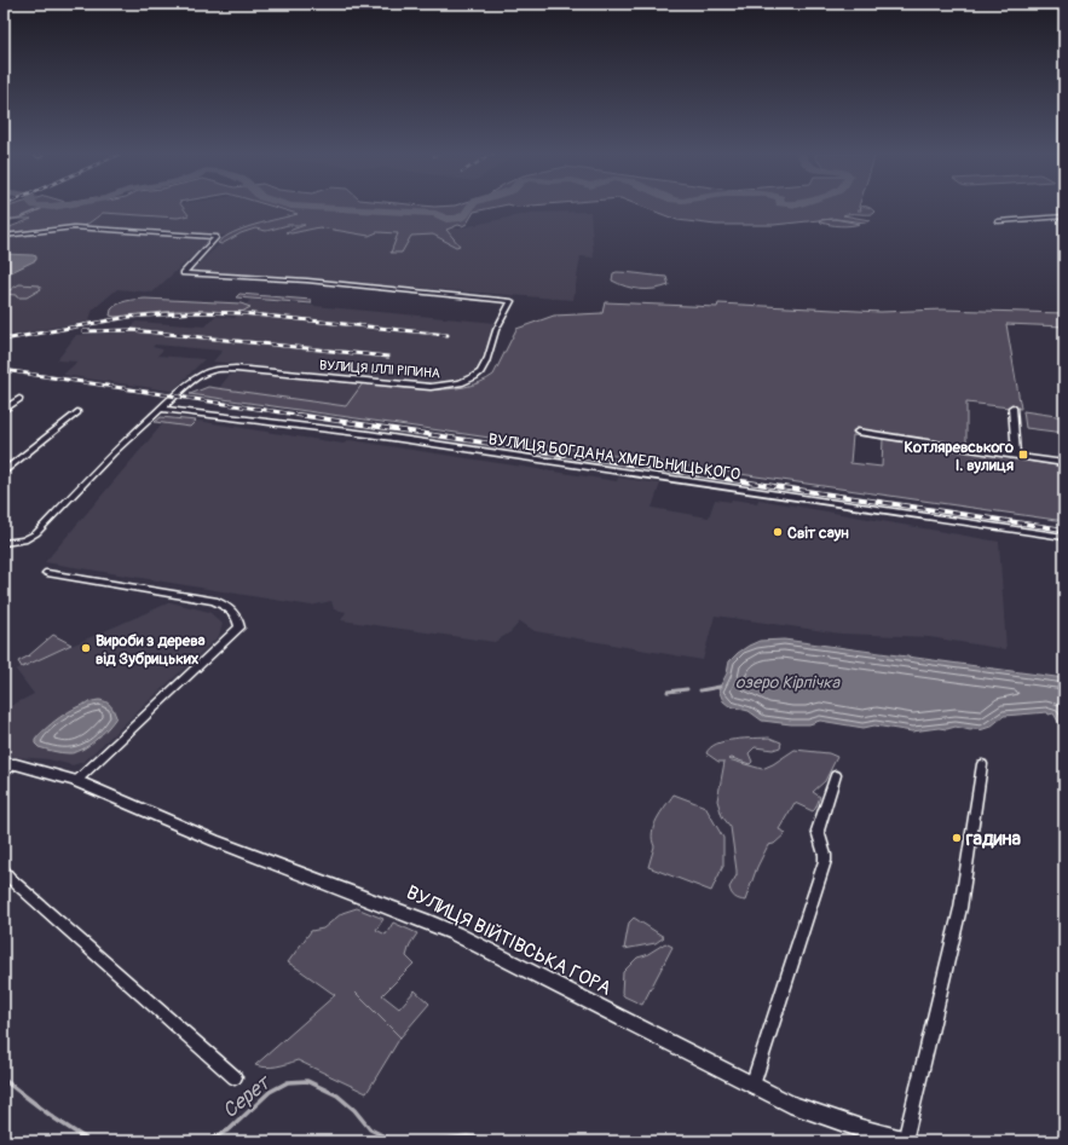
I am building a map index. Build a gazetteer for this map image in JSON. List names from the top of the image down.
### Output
{
  "streets": {
    "street": ["ВУЛИЦЯ ІЛЛІ РІПИНА", "ВУЛИЦЯ БОГДАНА ХМЕЛЬНИЦЬКОГО", "ВУЛИЦЯ ВІЙТІВСЬКА ГОРА"]
  },
  "crossings": [
    ["ВУЛИЦЯ ІЛЛІ РІПИНА", "ВУЛИЦЯ БОГДАНА ХМЕЛЬНИЦЬКОГО"]
  ],
  "water": ["озеро Кірпічка", "Серет"],
  "places": {
    "transit": ["Котляревського І. вулиця"],
    "other": ["Світ саун", "Вироби з дерева від Зубрицьких", "гадина"]
  }
}
